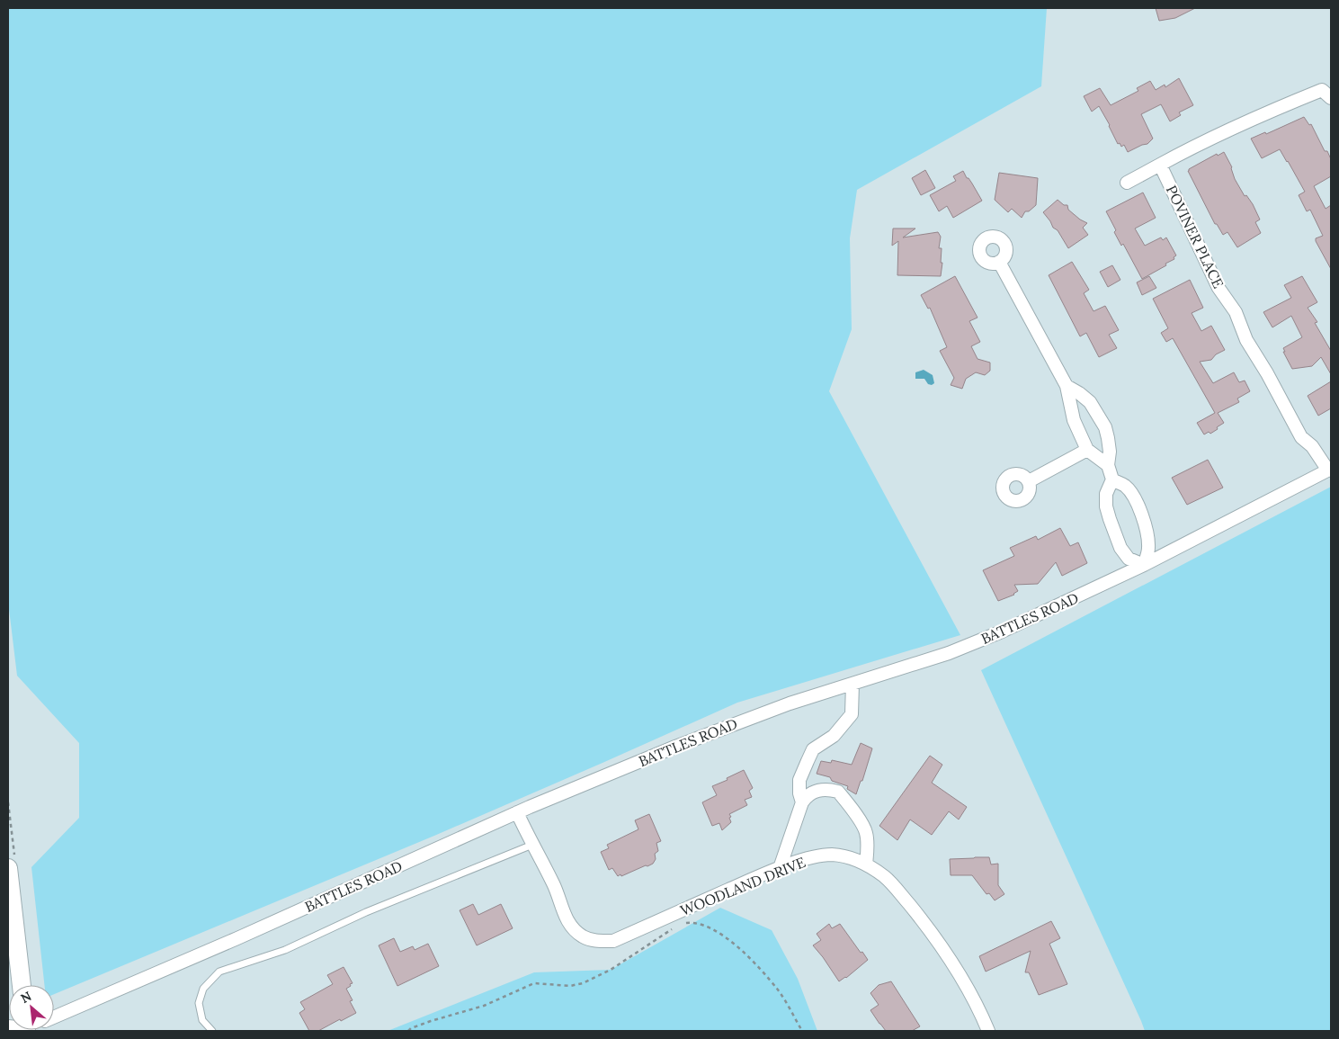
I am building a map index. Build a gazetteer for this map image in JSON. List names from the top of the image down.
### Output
{
  "streets": {
    "street": ["POVINER PLACE", "BATTLES ROAD", "WOODLAND DRIVE"]
  },
  "crossings": [
    ["POVINER PLACE", "BATTLES ROAD"],
    ["BATTLES ROAD", "WOODLAND DRIVE"]
  ],
  "north": "top left"
}
